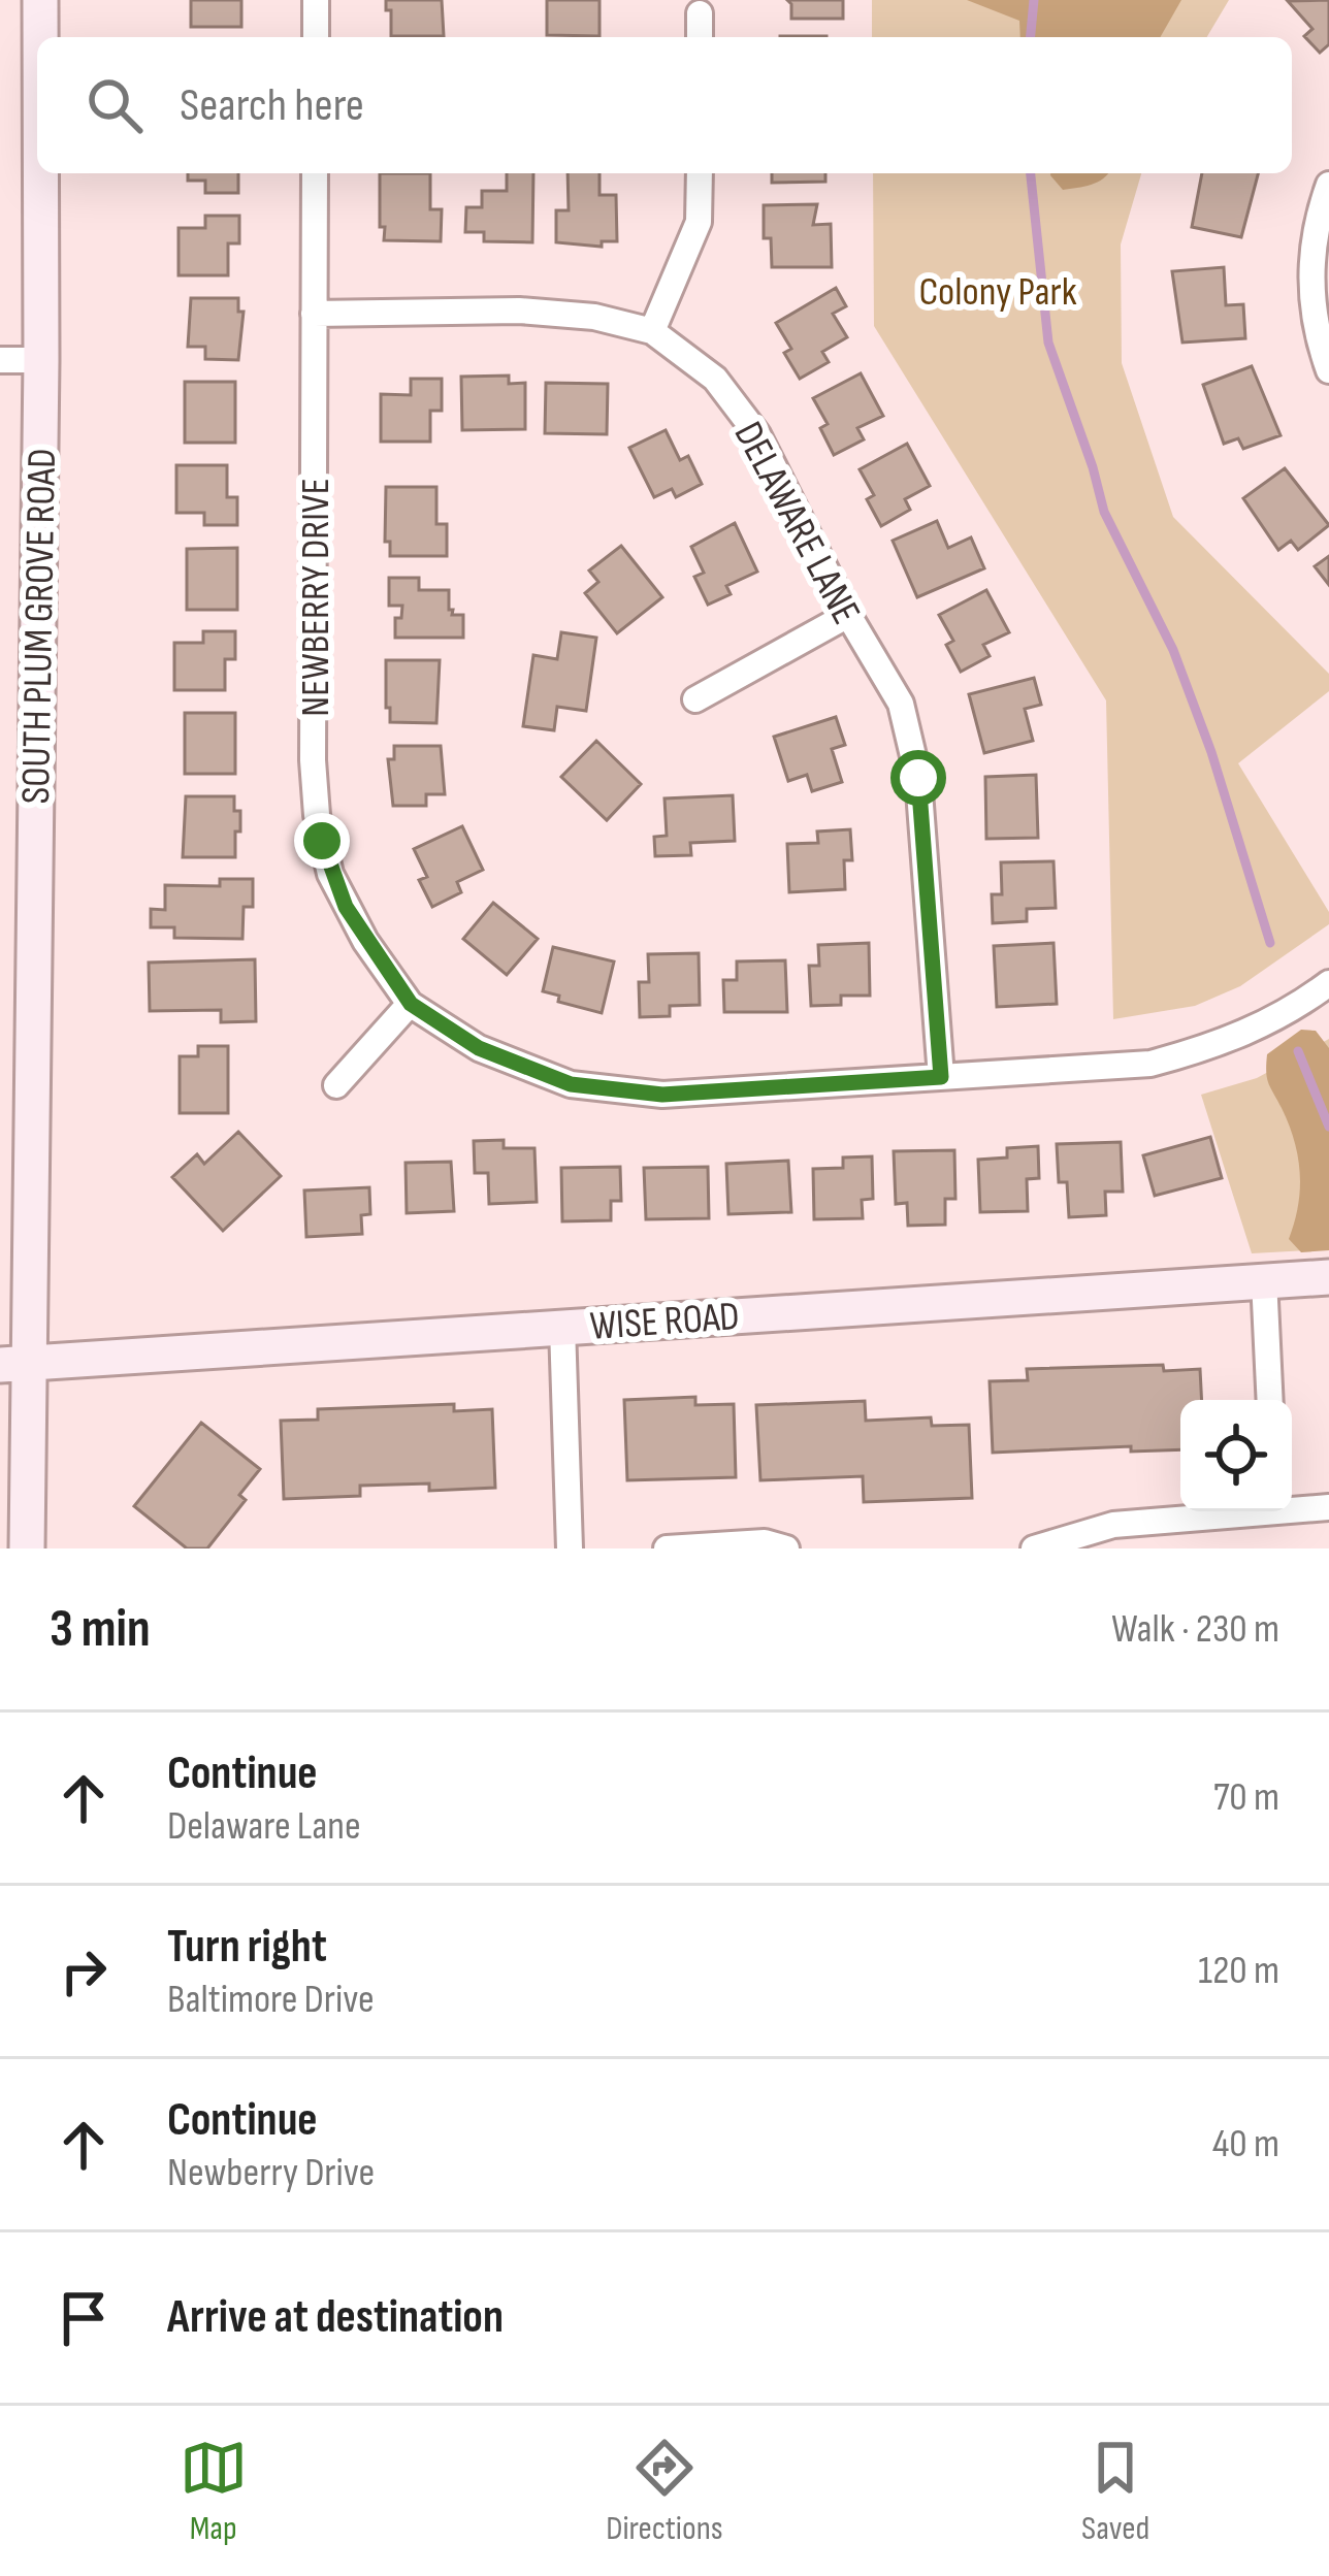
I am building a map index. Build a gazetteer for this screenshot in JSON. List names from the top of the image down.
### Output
{
  "streets": {
    "street": [
      "DELAWARE LANE",
      "NEWBERRY DRIVE",
      "SOUTH PLUM GROVE ROAD",
      "WISE ROAD"
    ]
  },
  "crossings": [
    ["DELAWARE LANE", "NEWBERRY DRIVE"],
    ["SOUTH PLUM GROVE ROAD", "WISE ROAD"]
  ],
  "parks": ["Colony Park"],
  "page": {
    "search": "Search here",
    "heading": ["3 min", "Walk · 230 m"],
    "list": [
      ["Continue", "Delaware Lane", "70 m"],
      ["Turn right", "Baltimore Drive", "120 m"],
      ["Continue", "Newberry Drive", "40 m"],
      "Arrive at destination"
    ],
    "nav": ["Map", "Directions", "Saved"]
  }
}
